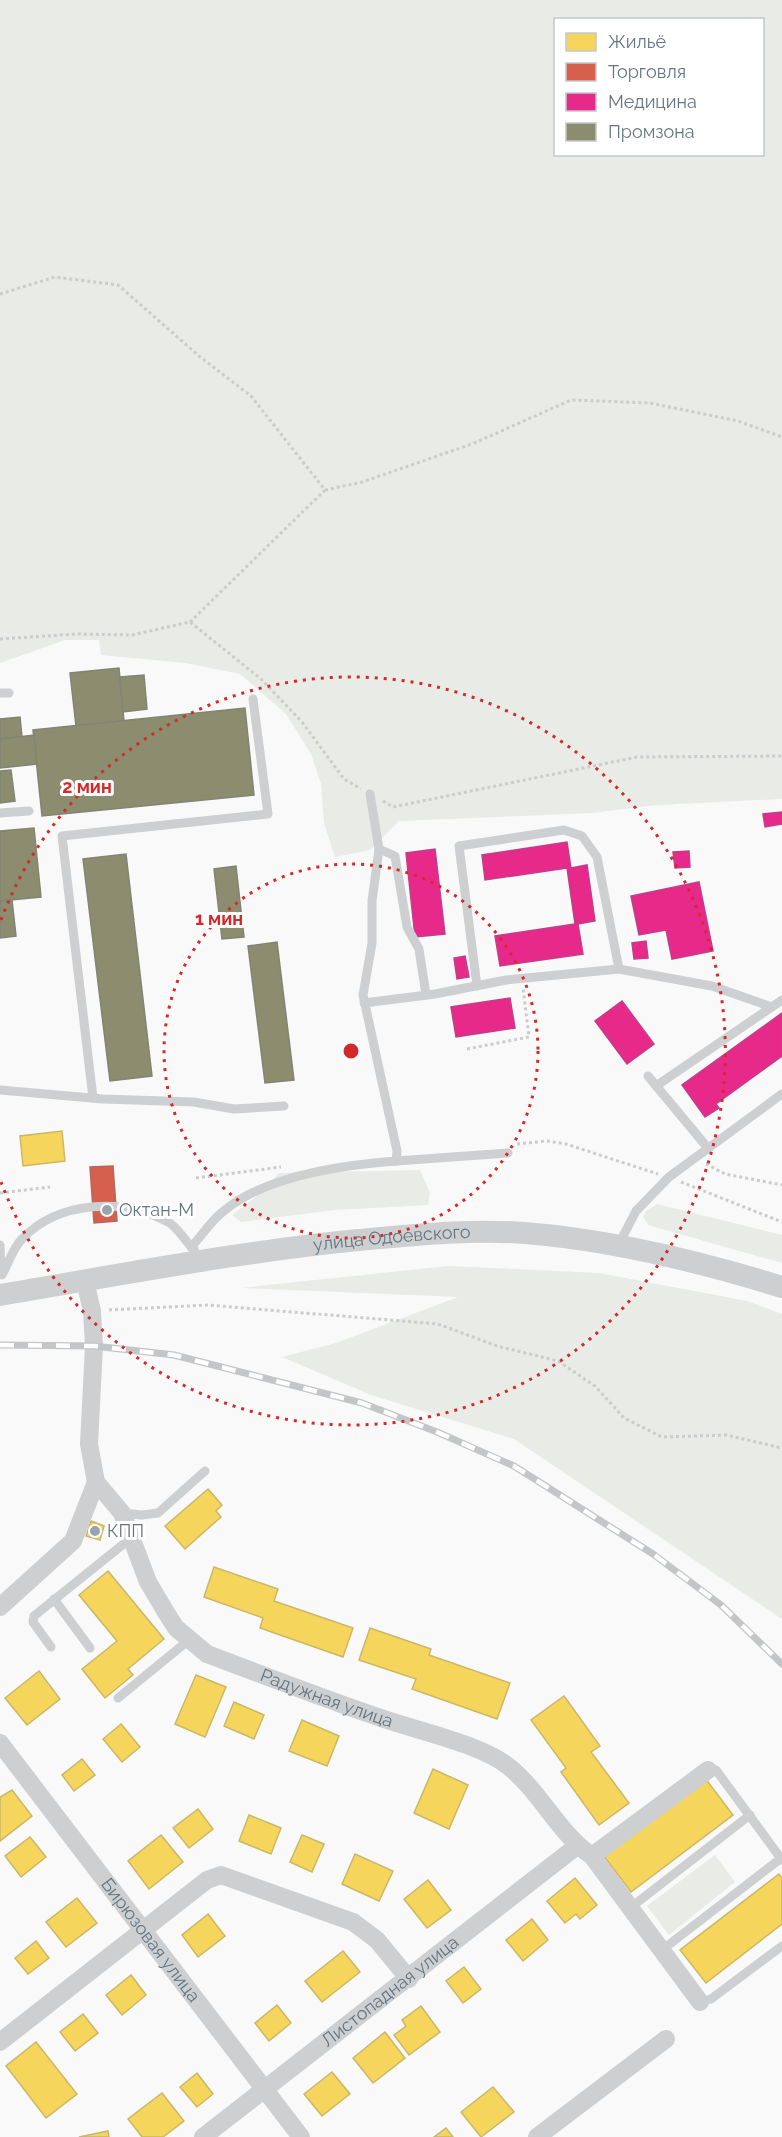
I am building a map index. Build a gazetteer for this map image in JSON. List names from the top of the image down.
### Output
{
  "streets": {
    "street": [
      "улица Одоевского",
      "Радужная улица",
      "Бирюзовая улица",
      "Листопадная улица"
    ]
  },
  "crossings": [
    ["Радужная улица", "Листопадная улица"],
    ["Бирюзовая улица", "Листопадная улица"]
  ],
  "places": ["Октан-М", "КПП"],
  "legend": [
    "Жильё",
    "Торговля",
    "Медицина",
    "Промзона"
  ],
  "rings": ["2 мин", "1 мин"]
}
